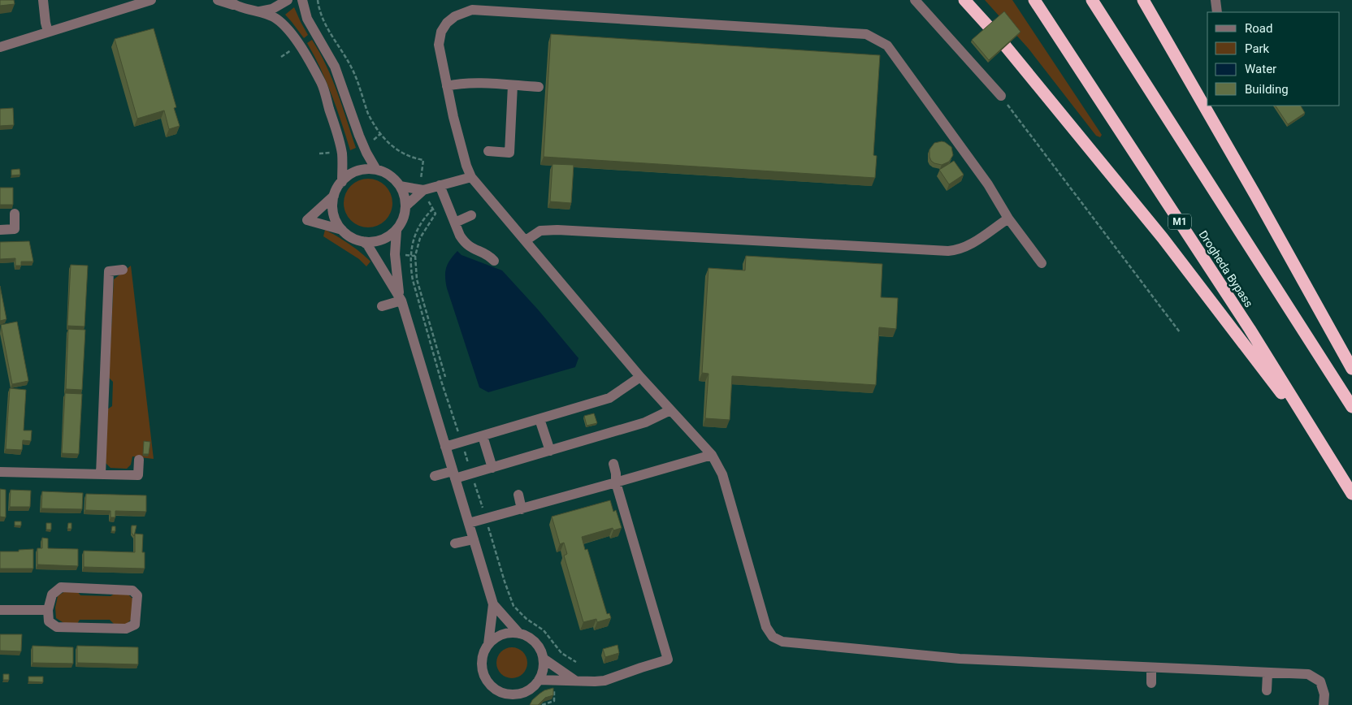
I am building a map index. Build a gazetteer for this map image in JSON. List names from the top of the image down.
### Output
{
  "streets": {
    "highway": ["M1", "Drogheda Bypass"]
  },
  "legend": [
    "Road",
    "Park",
    "Water",
    "Building"
  ]
}
